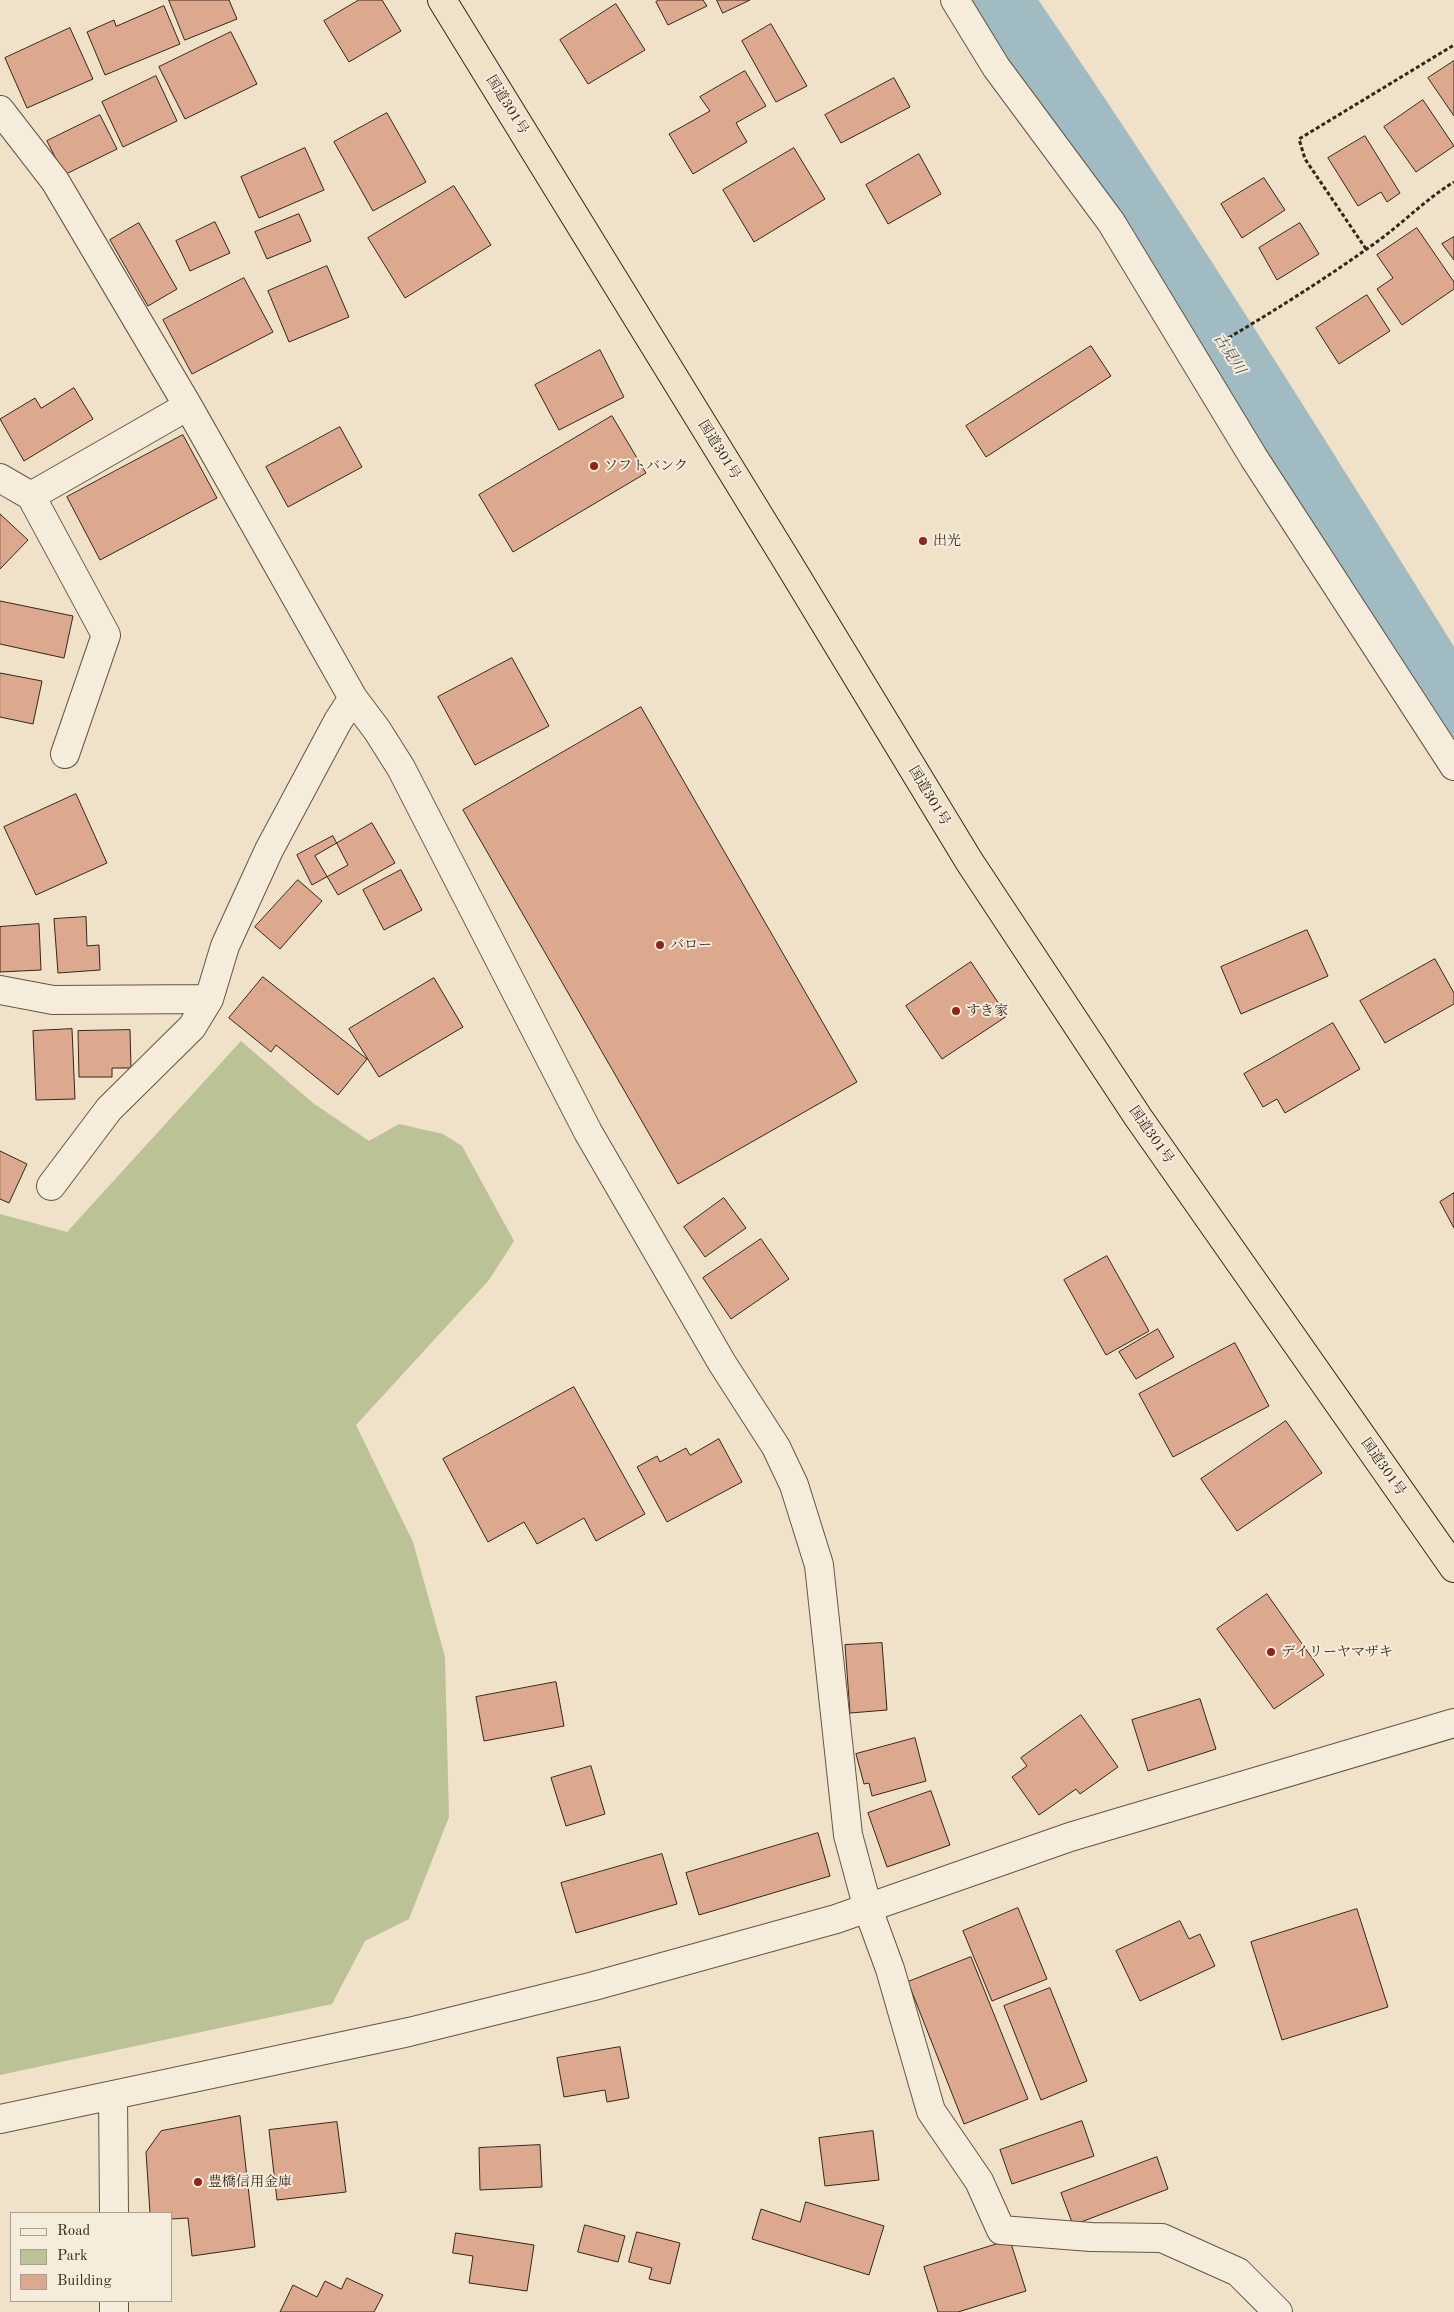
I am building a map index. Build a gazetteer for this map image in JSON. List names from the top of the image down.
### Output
{
  "streets": {
    "highway": ["国道301号"]
  },
  "water": ["古見川"],
  "places": [
    "ソフトバンク",
    "出光",
    "バロー",
    "すき家",
    "デイリーヤマザキ",
    "豊橋信用金庫"
  ],
  "legend": ["Road", "Park", "Building"]
}
